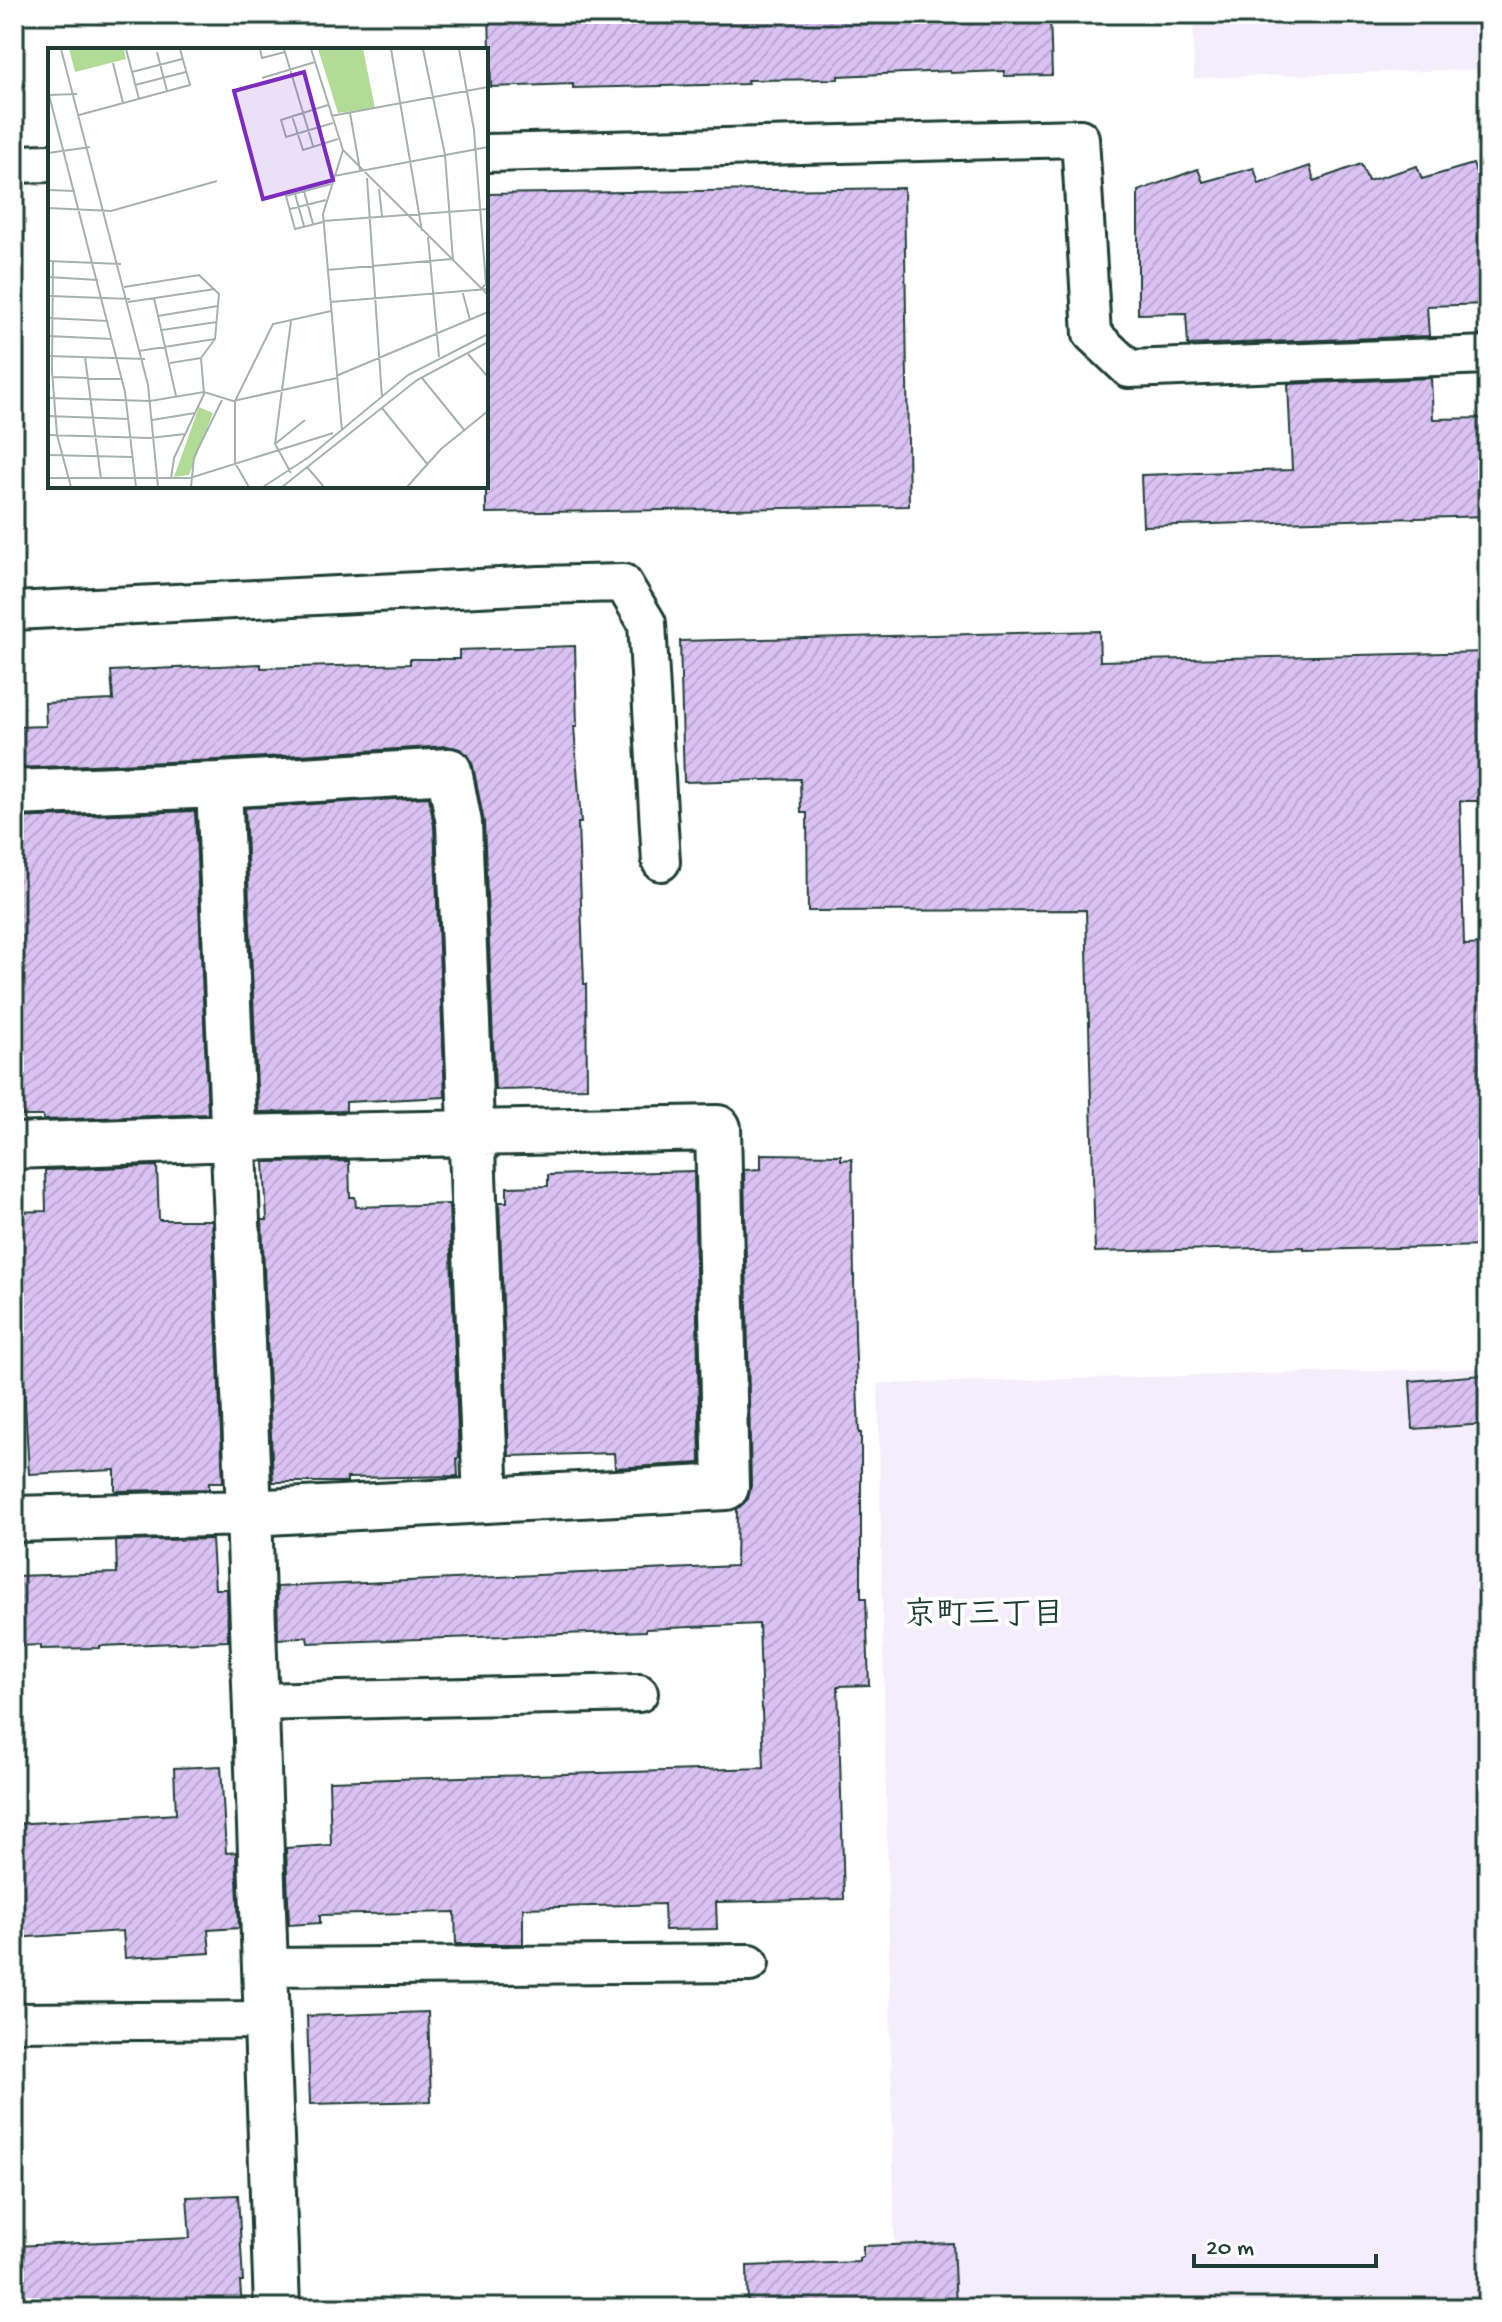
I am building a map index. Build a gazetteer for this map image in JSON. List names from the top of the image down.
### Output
{
  "districts": ["京町三丁目"],
  "scale_bar": "20 m"
}
